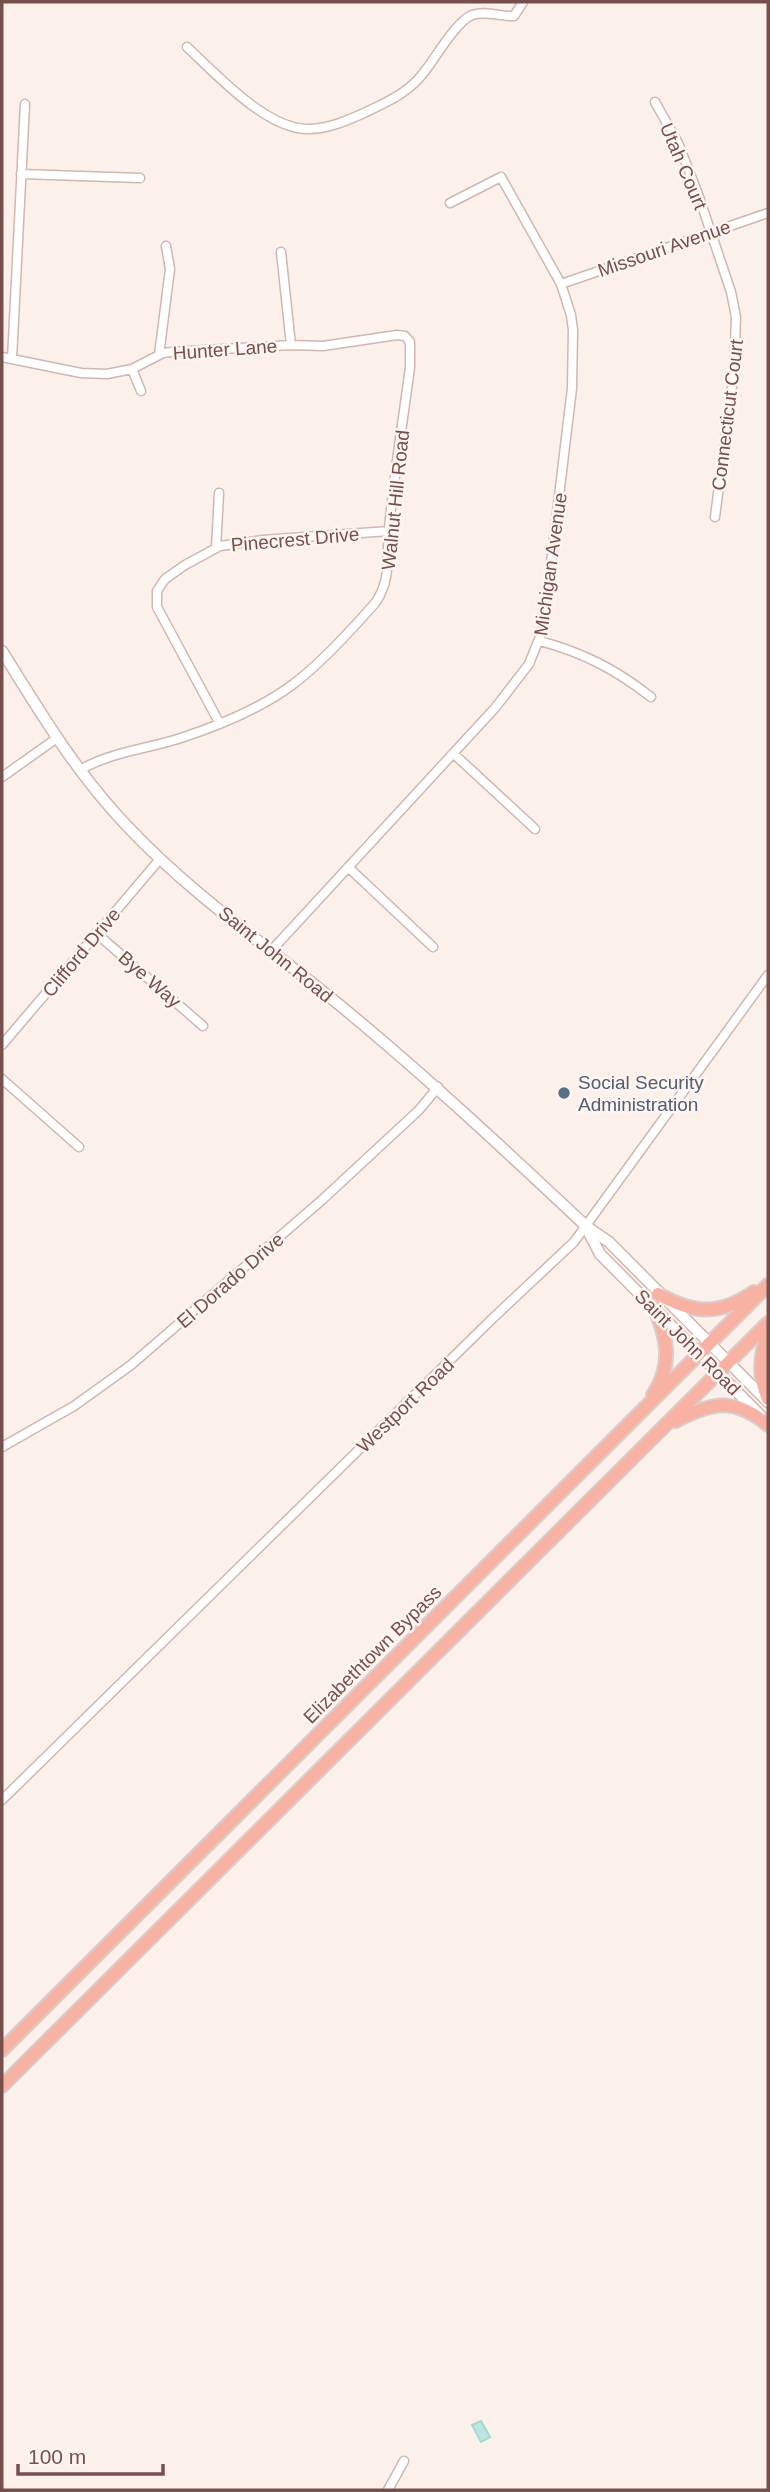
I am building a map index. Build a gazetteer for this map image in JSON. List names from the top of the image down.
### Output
{
  "streets": {
    "highway": ["Elizabethtown Bypass"],
    "street": [
      "Utah Court",
      "Missouri Avenue",
      "Hunter Lane",
      "Connecticut Court",
      "Walnut Hill Road",
      "Pinecrest Drive",
      "Michigan Avenue",
      "Clifford Drive",
      "Saint John Road",
      "Bye Way",
      "El Dorado Drive",
      "Westport Road"
    ]
  },
  "crossings": [
    ["Utah Court", "Missouri Avenue"],
    ["Utah Court", "Connecticut Court"],
    ["Missouri Avenue", "Connecticut Court"],
    ["Missouri Avenue", "Michigan Avenue"],
    ["Hunter Lane", "Walnut Hill Road"],
    ["Walnut Hill Road", "Pinecrest Drive"],
    ["Walnut Hill Road", "Saint John Road"],
    ["Michigan Avenue", "Saint John Road"],
    ["Clifford Drive", "Saint John Road"],
    ["Clifford Drive", "Bye Way"],
    ["Saint John Road", "El Dorado Drive"],
    ["Saint John Road", "Westport Road"],
    ["Saint John Road", "Elizabethtown Bypass"]
  ],
  "places": ["Social Security Administration"],
  "scale_bar": "100 m"
}
